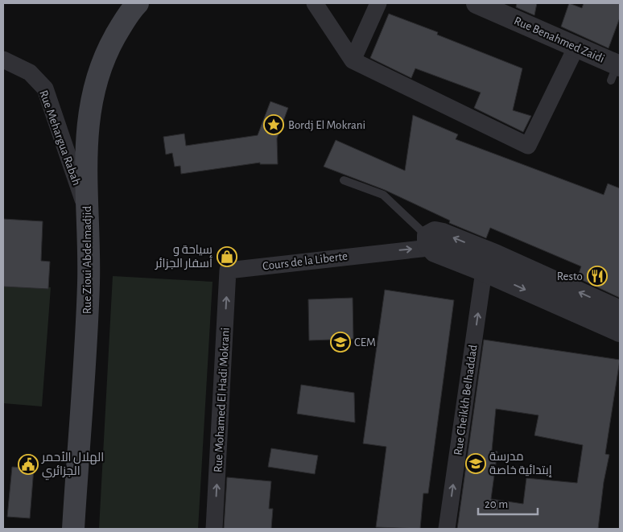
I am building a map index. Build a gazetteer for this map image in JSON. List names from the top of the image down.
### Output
{
  "streets": {
    "main road": ["Rue Zioui Abdelmadjid"],
    "street": [
      "Rue Benahmed Zaidi",
      "Rue Mehargua Rabah",
      "Cours de la Liberte",
      "Rue Mohamed El Hadi Mokrani",
      "Rue Cheikkh Belhaddad"
    ]
  },
  "crossings": [
    ["Rue Mehargua Rabah", "Rue Zioui Abdelmadjid"],
    ["Cours de la Liberte", "Rue Mohamed El Hadi Mokrani"]
  ],
  "one_way": ["Cours de la Liberte", "Rue Mohamed El Hadi Mokrani", "Rue Cheikkh Belhaddad"],
  "places": {
    "place": ["Bordj El Mokrani"],
    "shop": ["سياحة و أسفار الجزائر"],
    "restaurant": ["Resto"],
    "school or university": ["CEM", "مدرسة إبتدائية خاصة"],
    "public building": ["الهلال الأحمر الجزائري"]
  },
  "scale_bar": "20 m"
}
